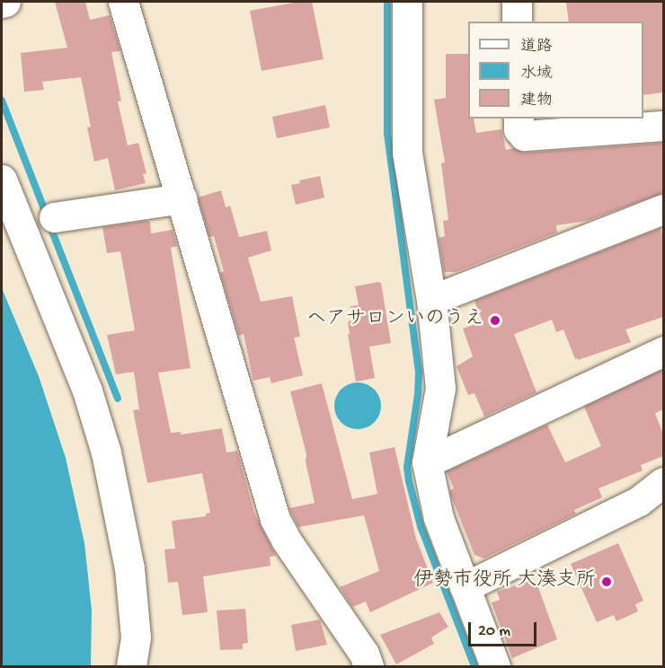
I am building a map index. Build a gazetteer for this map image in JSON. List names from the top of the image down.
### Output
{
  "places": ["ヘアサロンいのうえ", "伊勢市役所 大湊支所"],
  "legend": ["道路", "水域", "建物"],
  "scale_bar": "20 m"
}
